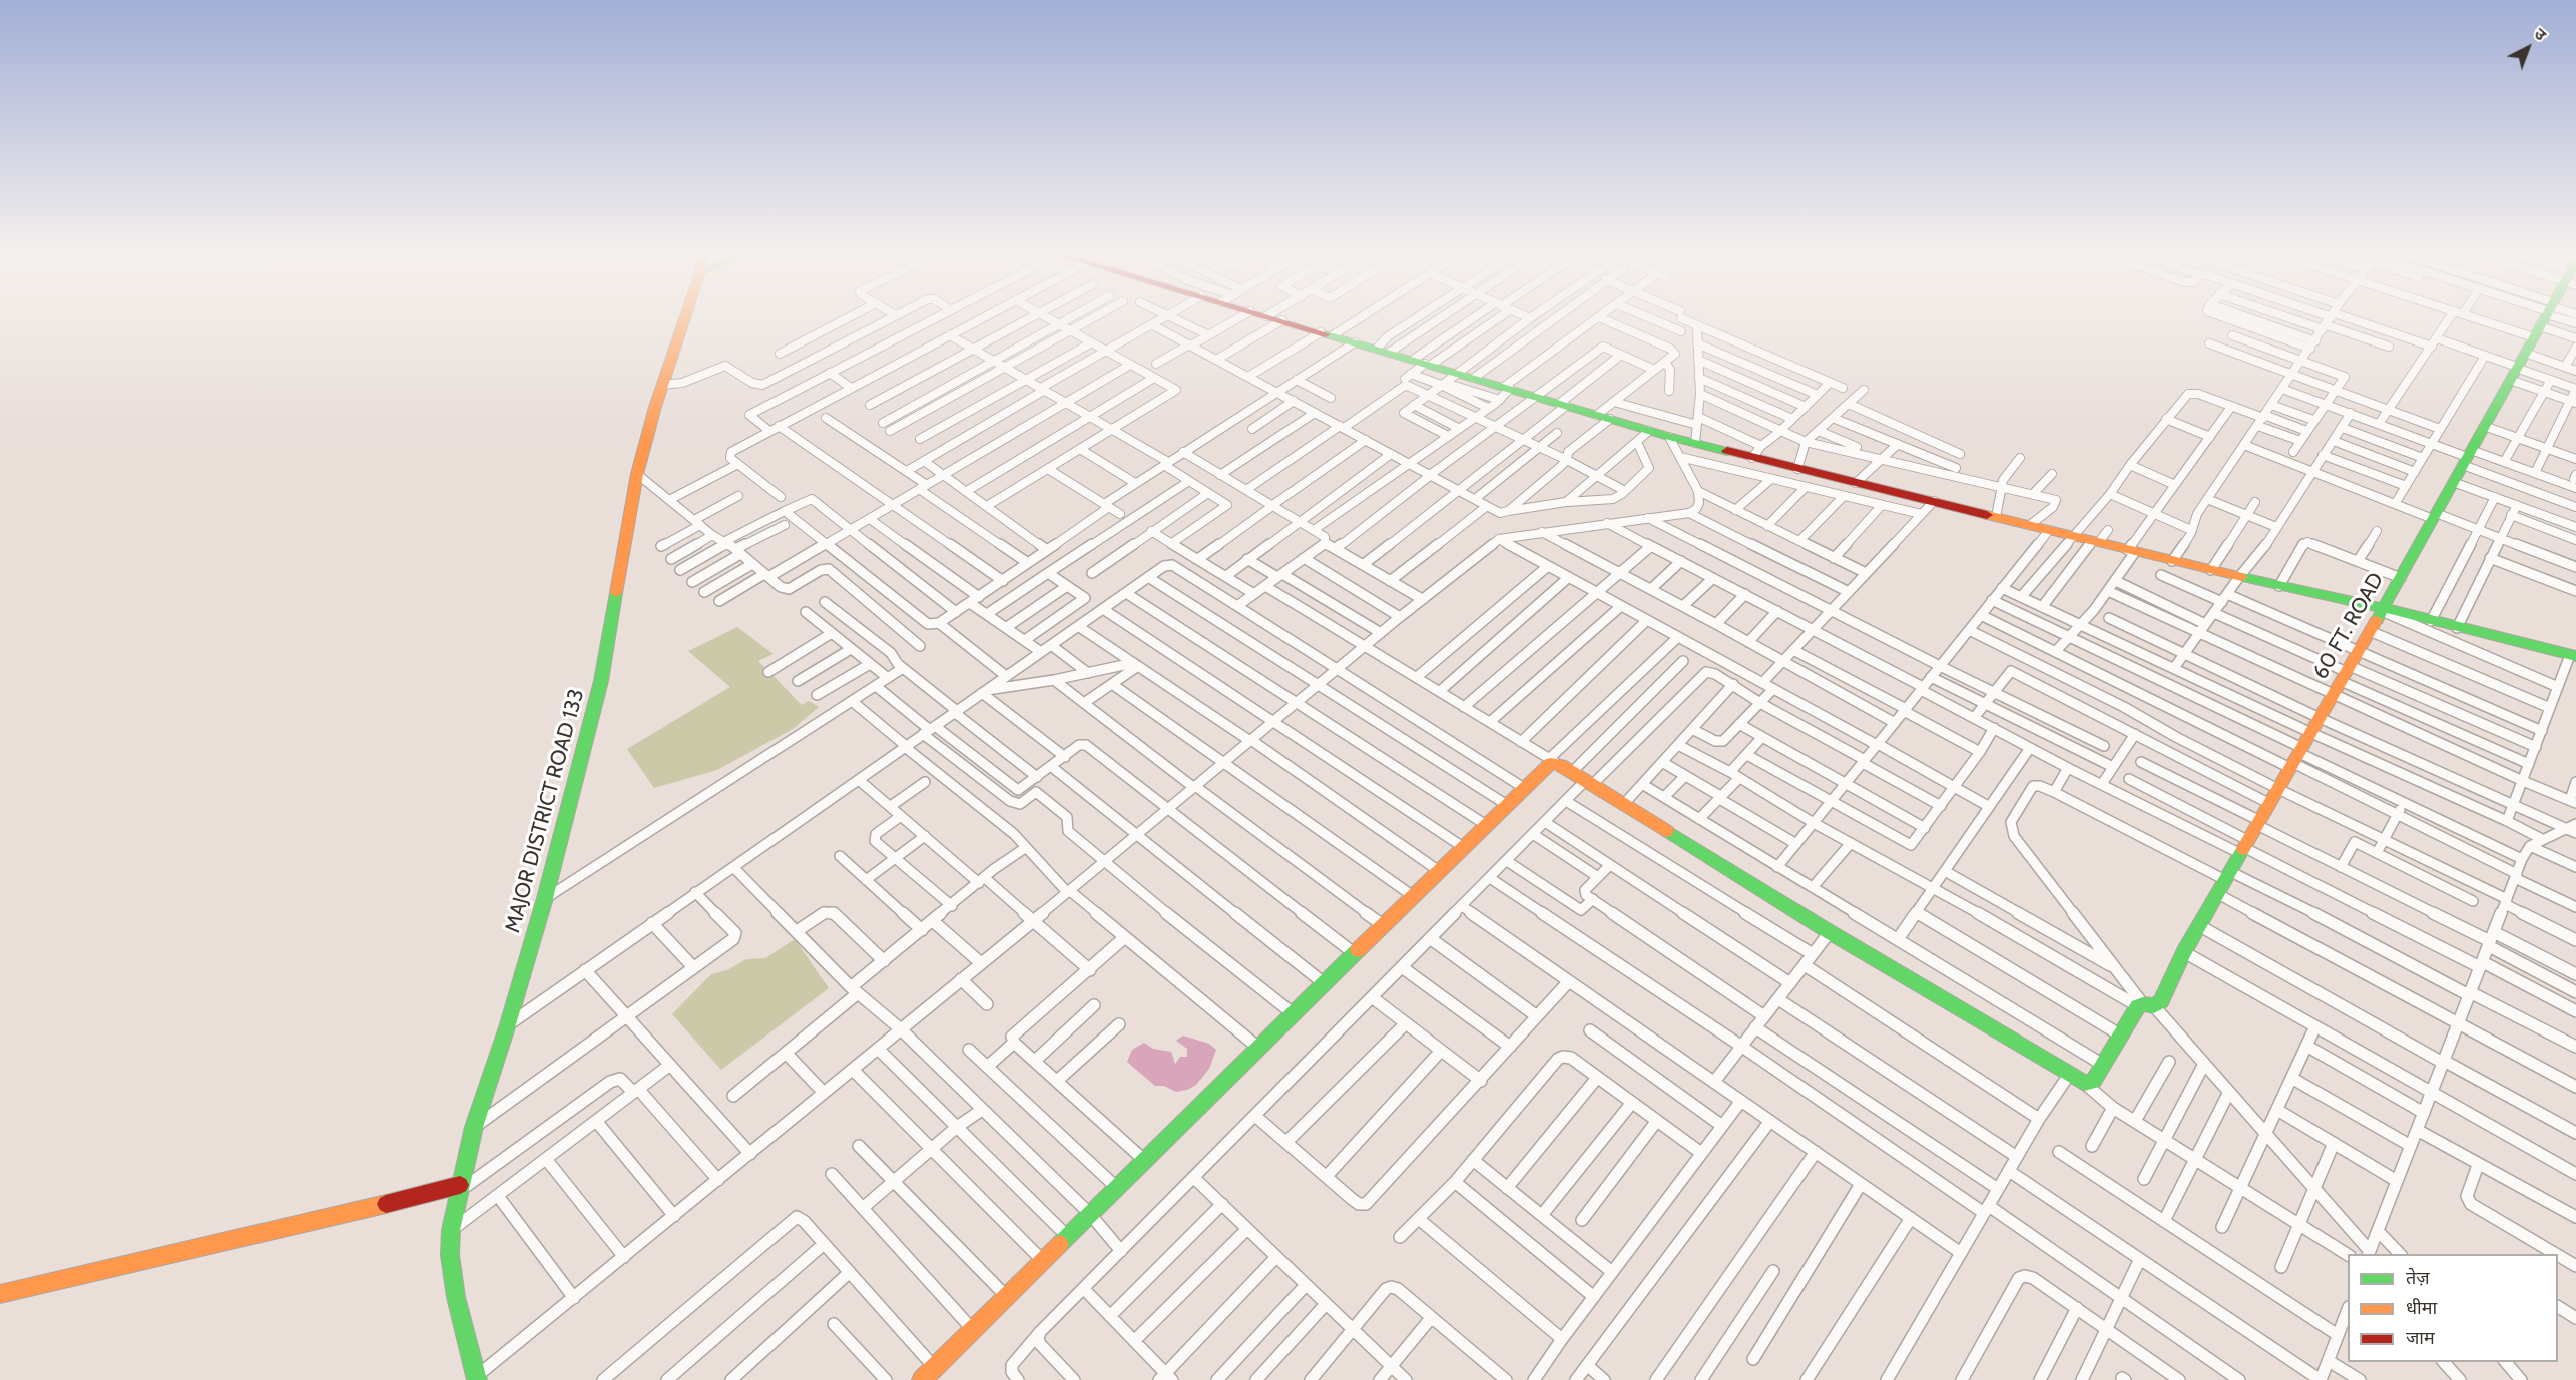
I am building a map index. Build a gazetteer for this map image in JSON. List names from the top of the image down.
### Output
{
  "streets": {
    "street": ["60 FT. ROAD", "MAJOR DISTRICT ROAD 133"]
  },
  "legend": ["तेज़", "धीमा", "जाम"],
  "north": "top right"
}
